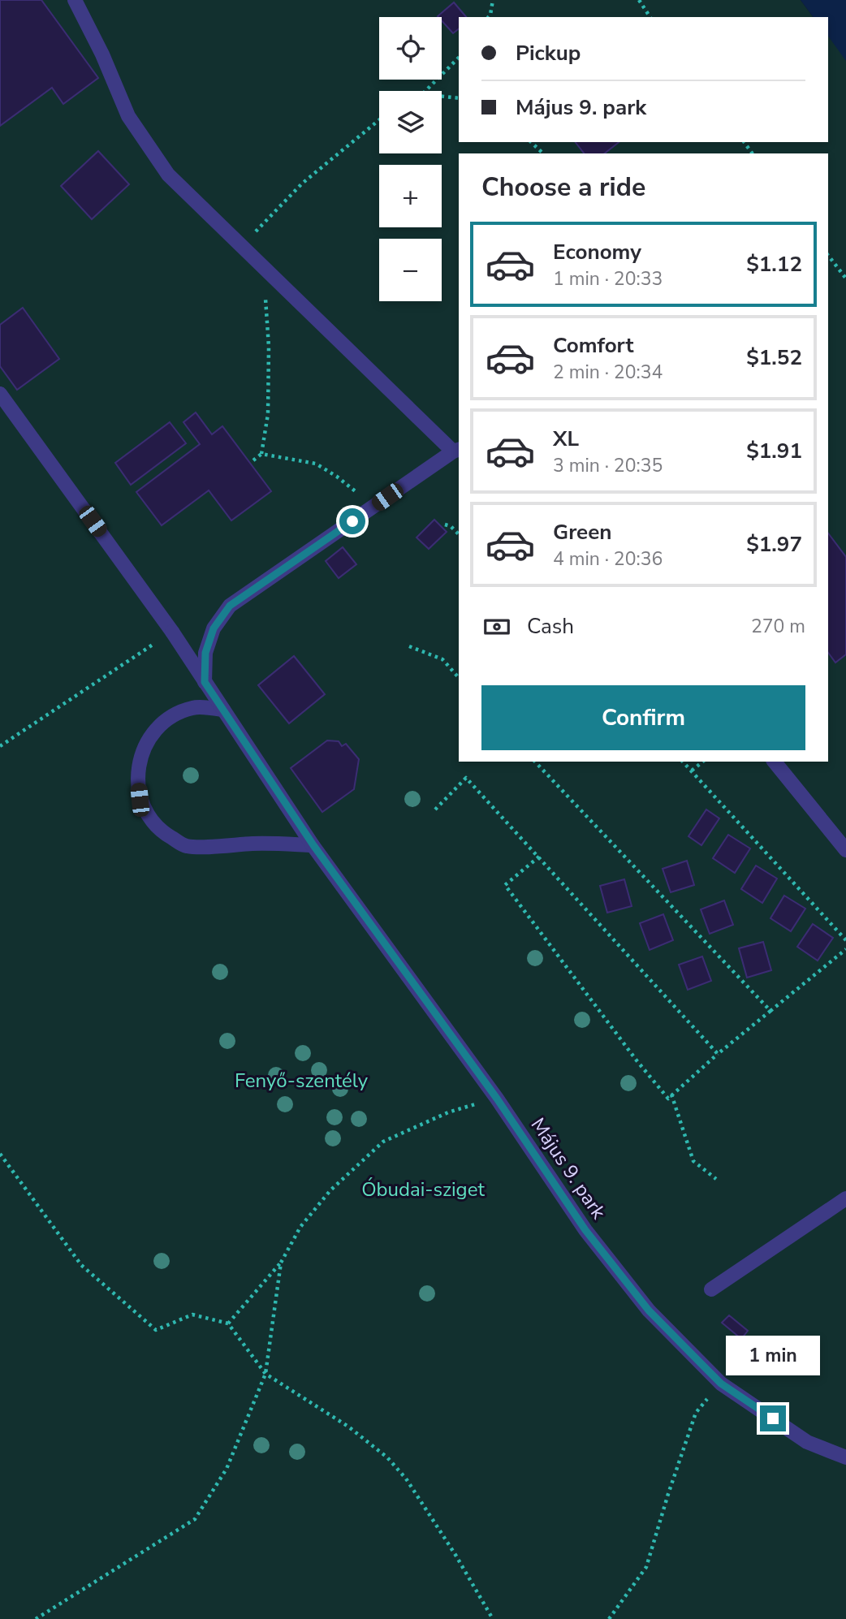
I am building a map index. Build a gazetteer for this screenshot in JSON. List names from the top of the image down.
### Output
{
  "streets": {
    "street": ["Május 9. park"]
  },
  "parks": ["Fenyő-szentély", "Óbudai-sziget"],
  "page": {
    "map_buttons": ["+", "−"],
    "banner": ["Pickup", "Május 9. park"],
    "heading": "Choose a ride",
    "list": [
      {
        "name": "Economy",
        "note": "1 min · 20:33",
        "value": "$1.12"
      },
      {
        "name": "Comfort",
        "note": "2 min · 20:34",
        "value": "$1.52"
      },
      {
        "name": "XL",
        "note": "3 min · 20:35",
        "value": "$1.91"
      },
      {
        "name": "Green",
        "note": "4 min · 20:36",
        "value": "$1.97"
      }
    ],
    "pay": ["Cash", "270 m"],
    "buttons": "Confirm",
    "bubble": "1 min"
  }
}
